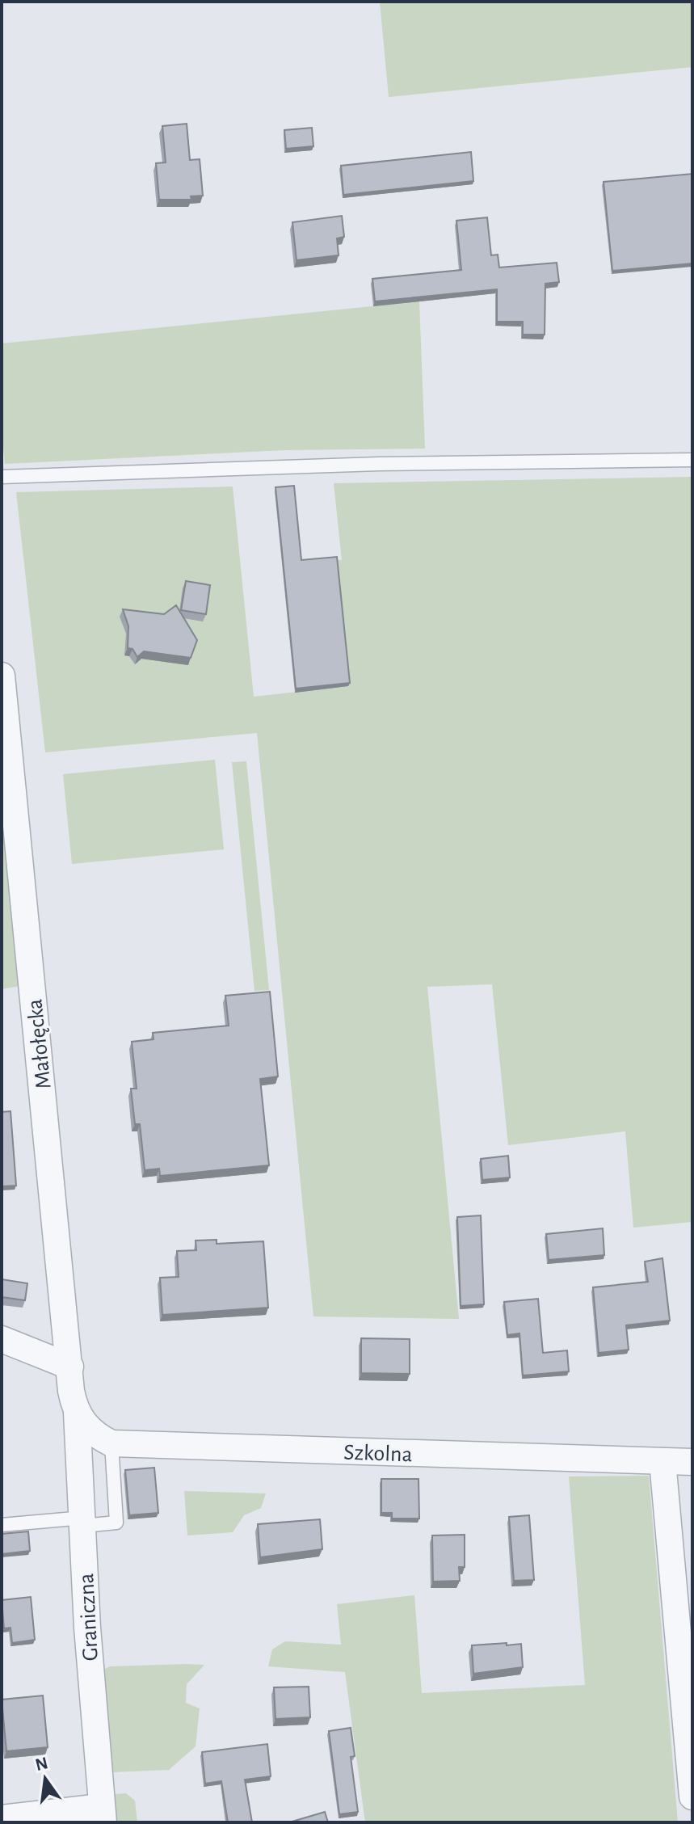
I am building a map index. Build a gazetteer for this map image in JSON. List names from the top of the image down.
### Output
{
  "streets": {
    "street": ["Małołęcka", "Szkolna", "Graniczna"]
  },
  "crossings": [
    ["Małołęcka", "Graniczna"]
  ],
  "north": "top"
}
